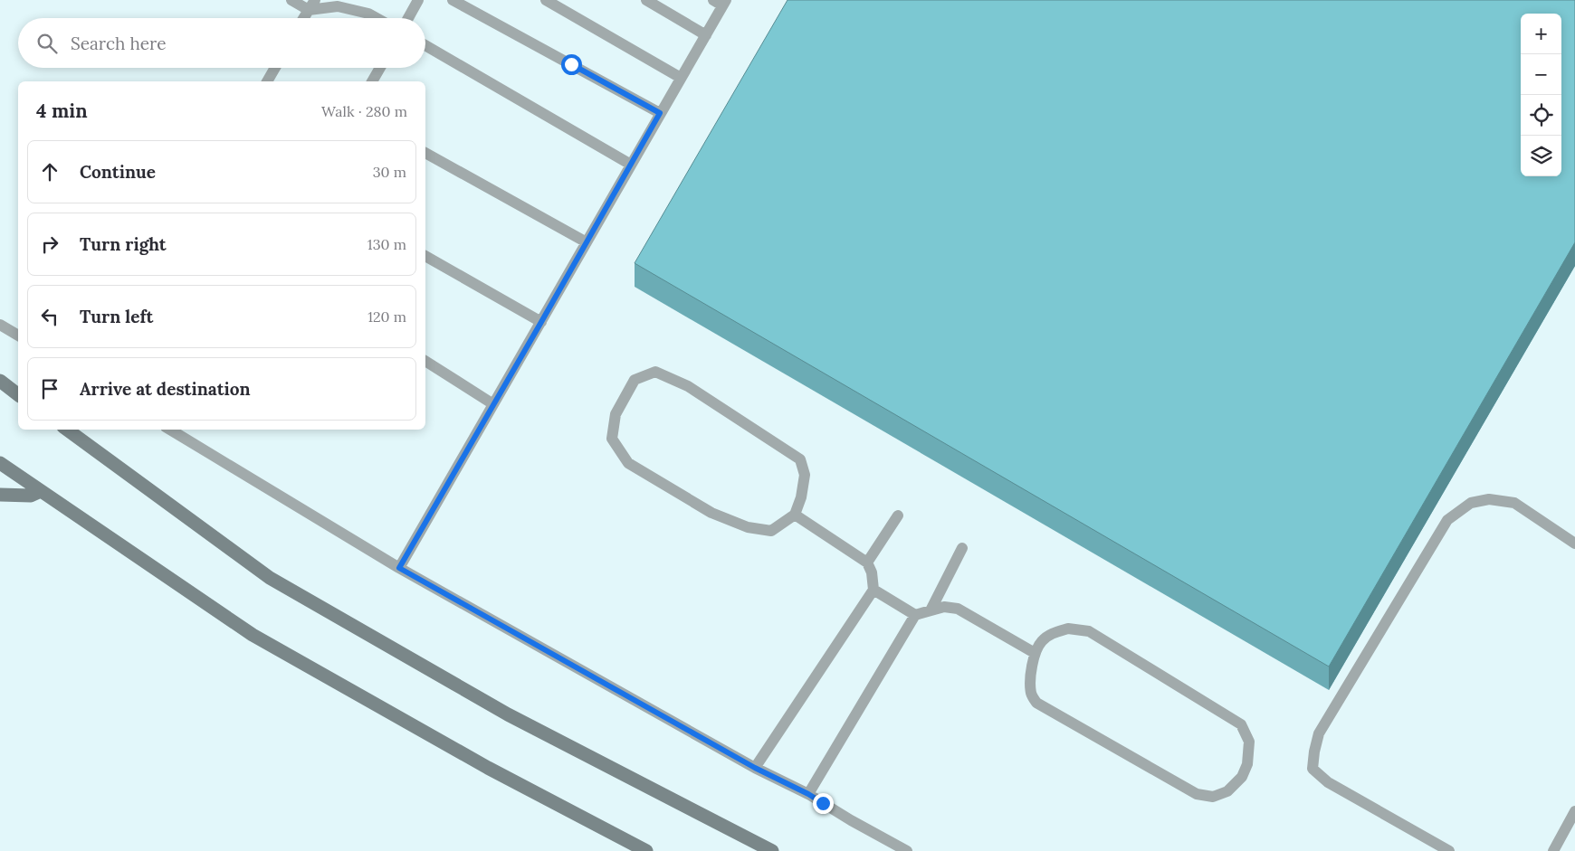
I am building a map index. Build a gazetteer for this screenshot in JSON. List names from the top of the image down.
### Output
{
  "page": {
    "map_buttons": ["+", "−"],
    "search": "Search here",
    "heading": ["4 min", "Walk · 280 m"],
    "list": [
      ["Continue", "30 m"],
      ["Turn right", "130 m"],
      ["Turn left", "120 m"],
      "Arrive at destination"
    ]
  }
}
